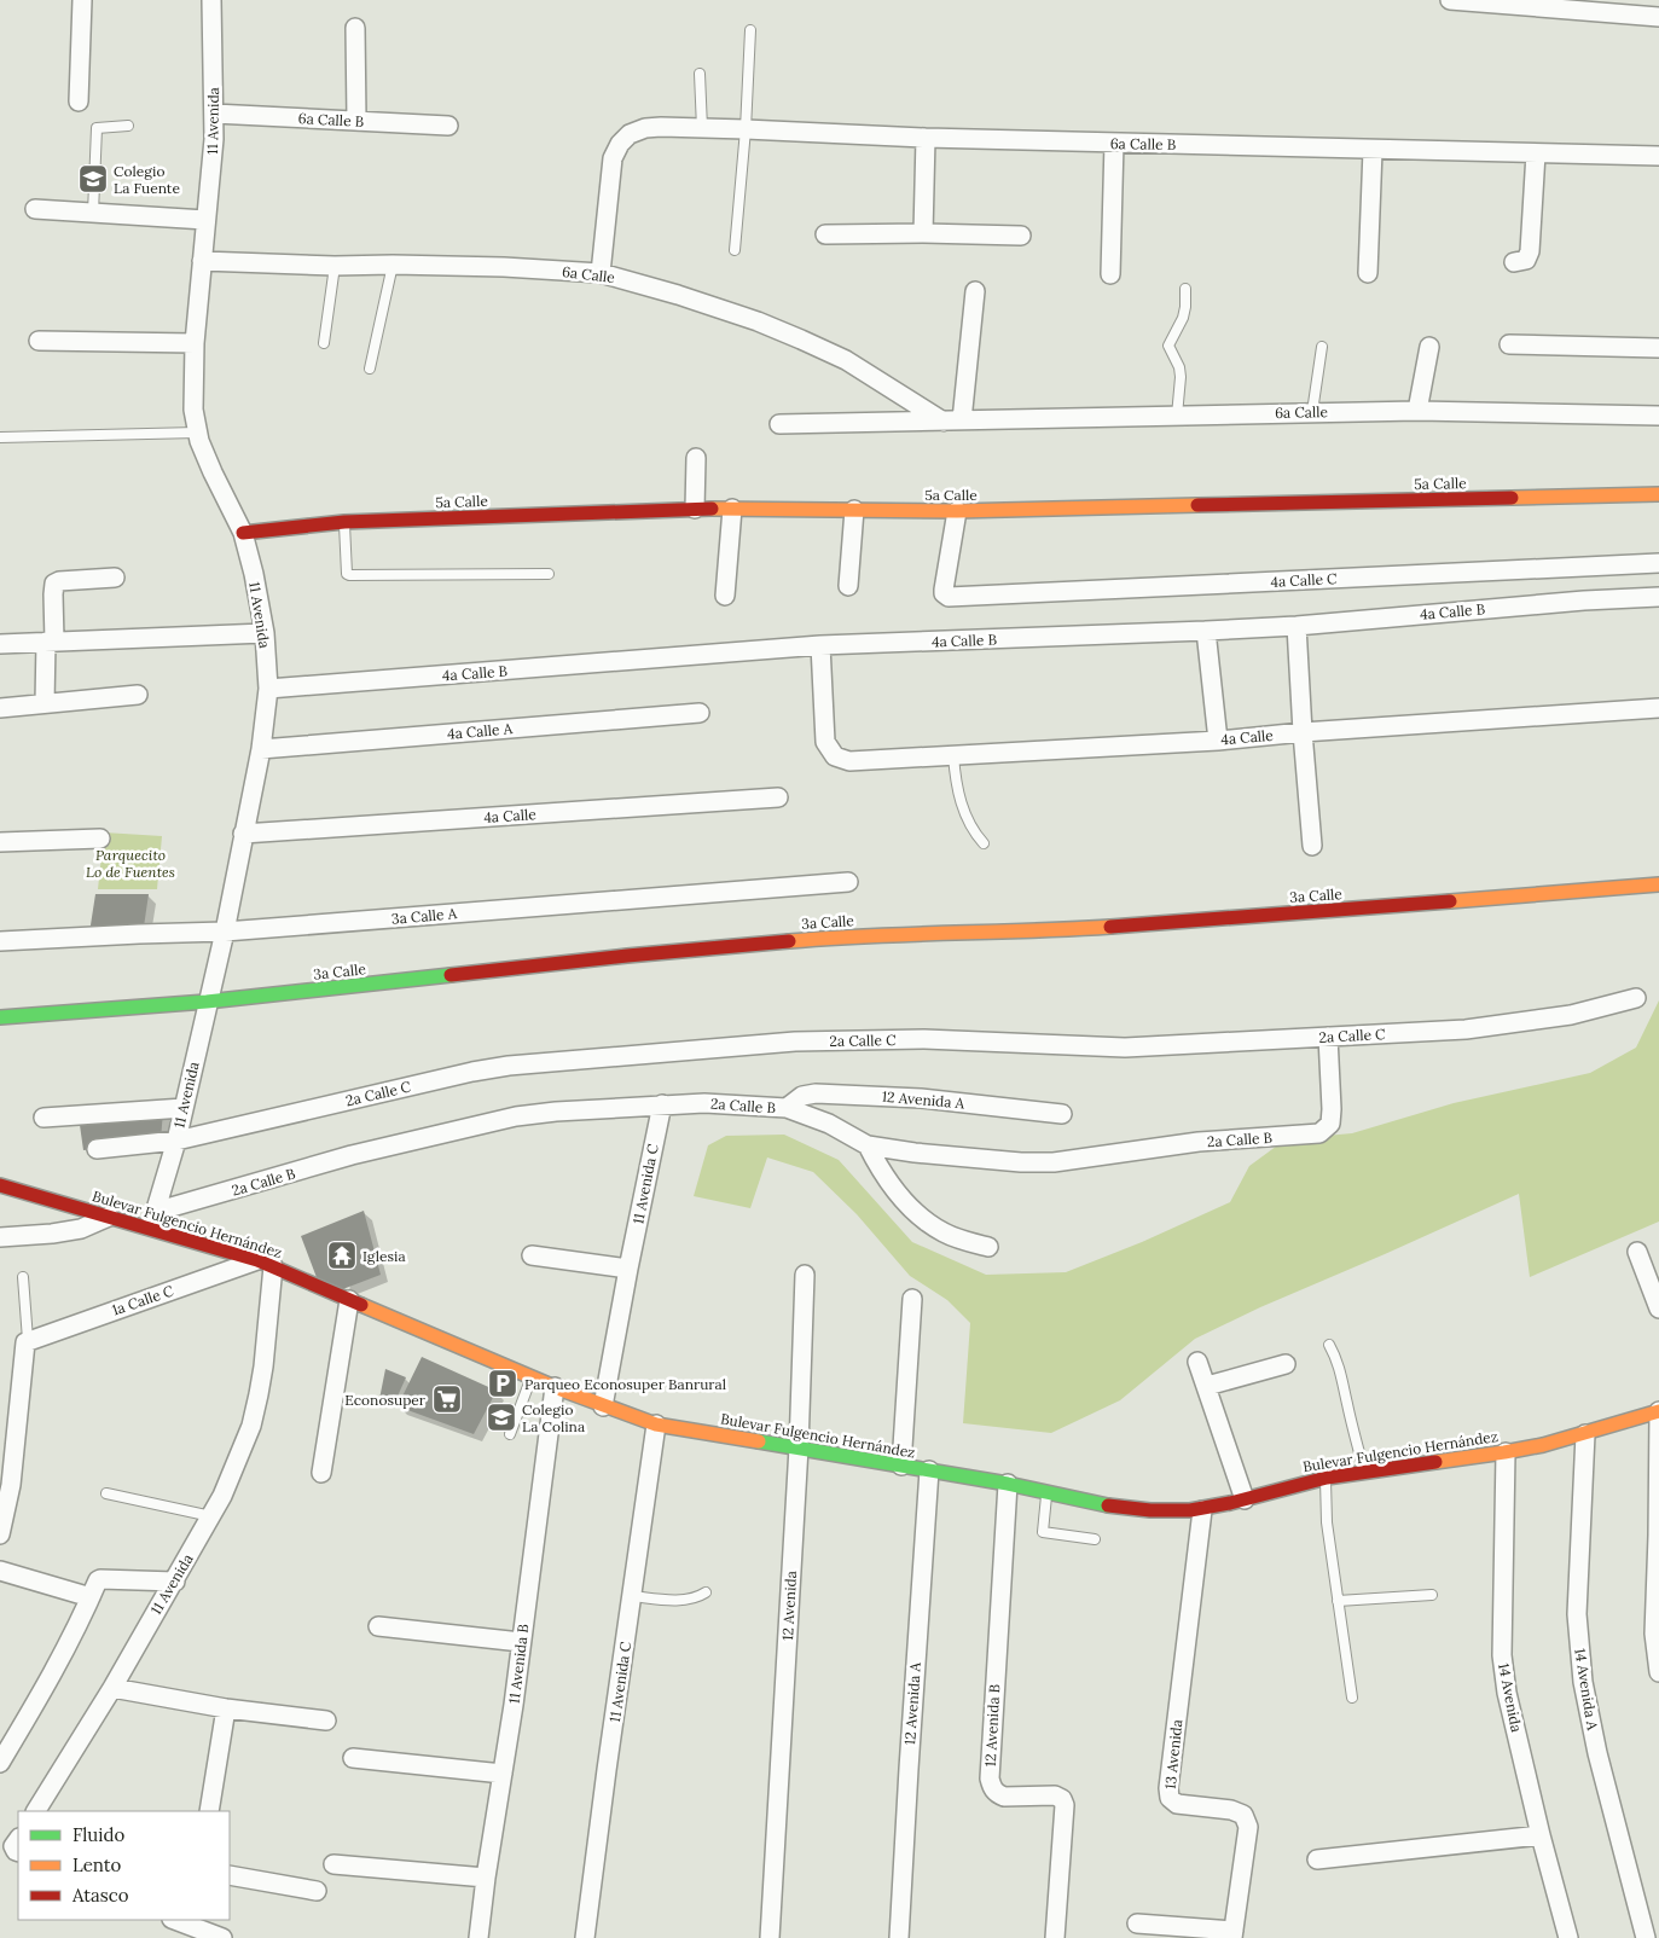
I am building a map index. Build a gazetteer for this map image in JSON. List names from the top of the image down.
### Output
{
  "streets": {
    "street": [
      "6a Calle B",
      "11 Avenida",
      "6a Calle",
      "5a Calle",
      "4a Calle C",
      "4a Calle B",
      "4a Calle A",
      "4a Calle",
      "3a Calle",
      "3a Calle A",
      "2a Calle C",
      "12 Avenida A",
      "2a Calle B",
      "11 Avenida C",
      "Bulevar Fulgencio Hernández",
      "1a Calle C",
      "12 Avenida",
      "11 Avenida B",
      "14 Avenida A",
      "14 Avenida",
      "12 Avenida B",
      "13 Avenida"
    ]
  },
  "crossings": [
    ["6a Calle B", "11 Avenida"],
    ["6a Calle B", "6a Calle"],
    ["11 Avenida", "6a Calle"],
    ["11 Avenida", "5a Calle"],
    ["11 Avenida", "4a Calle B"],
    ["11 Avenida", "4a Calle A"],
    ["11 Avenida", "4a Calle"],
    ["11 Avenida", "3a Calle"],
    ["11 Avenida", "3a Calle A"],
    ["11 Avenida", "2a Calle C"],
    ["11 Avenida", "2a Calle B"],
    ["11 Avenida", "Bulevar Fulgencio Hernández"],
    ["11 Avenida", "1a Calle C"],
    ["5a Calle", "4a Calle C"],
    ["4a Calle B", "4a Calle"],
    ["2a Calle C", "2a Calle B"],
    ["12 Avenida A", "2a Calle B"],
    ["12 Avenida A", "Bulevar Fulgencio Hernández"],
    ["2a Calle B", "11 Avenida C"],
    ["2a Calle B", "Bulevar Fulgencio Hernández"],
    ["11 Avenida C", "Bulevar Fulgencio Hernández"],
    ["Bulevar Fulgencio Hernández", "1a Calle C"],
    ["Bulevar Fulgencio Hernández", "12 Avenida"],
    ["Bulevar Fulgencio Hernández", "11 Avenida B"],
    ["Bulevar Fulgencio Hernández", "14 Avenida A"],
    ["Bulevar Fulgencio Hernández", "14 Avenida"],
    ["Bulevar Fulgencio Hernández", "12 Avenida B"],
    ["Bulevar Fulgencio Hernández", "13 Avenida"]
  ],
  "parks": ["Parquecito Lo de Fuentes"],
  "places": {
    "school or university": ["Colegio La Fuente", "Colegio La Colina"],
    "temple": ["Iglesia"],
    "parking": ["Parqueo Econosuper Banrural"],
    "supermarket": ["Econosuper"]
  },
  "legend": ["Fluido", "Lento", "Atasco"]
}
